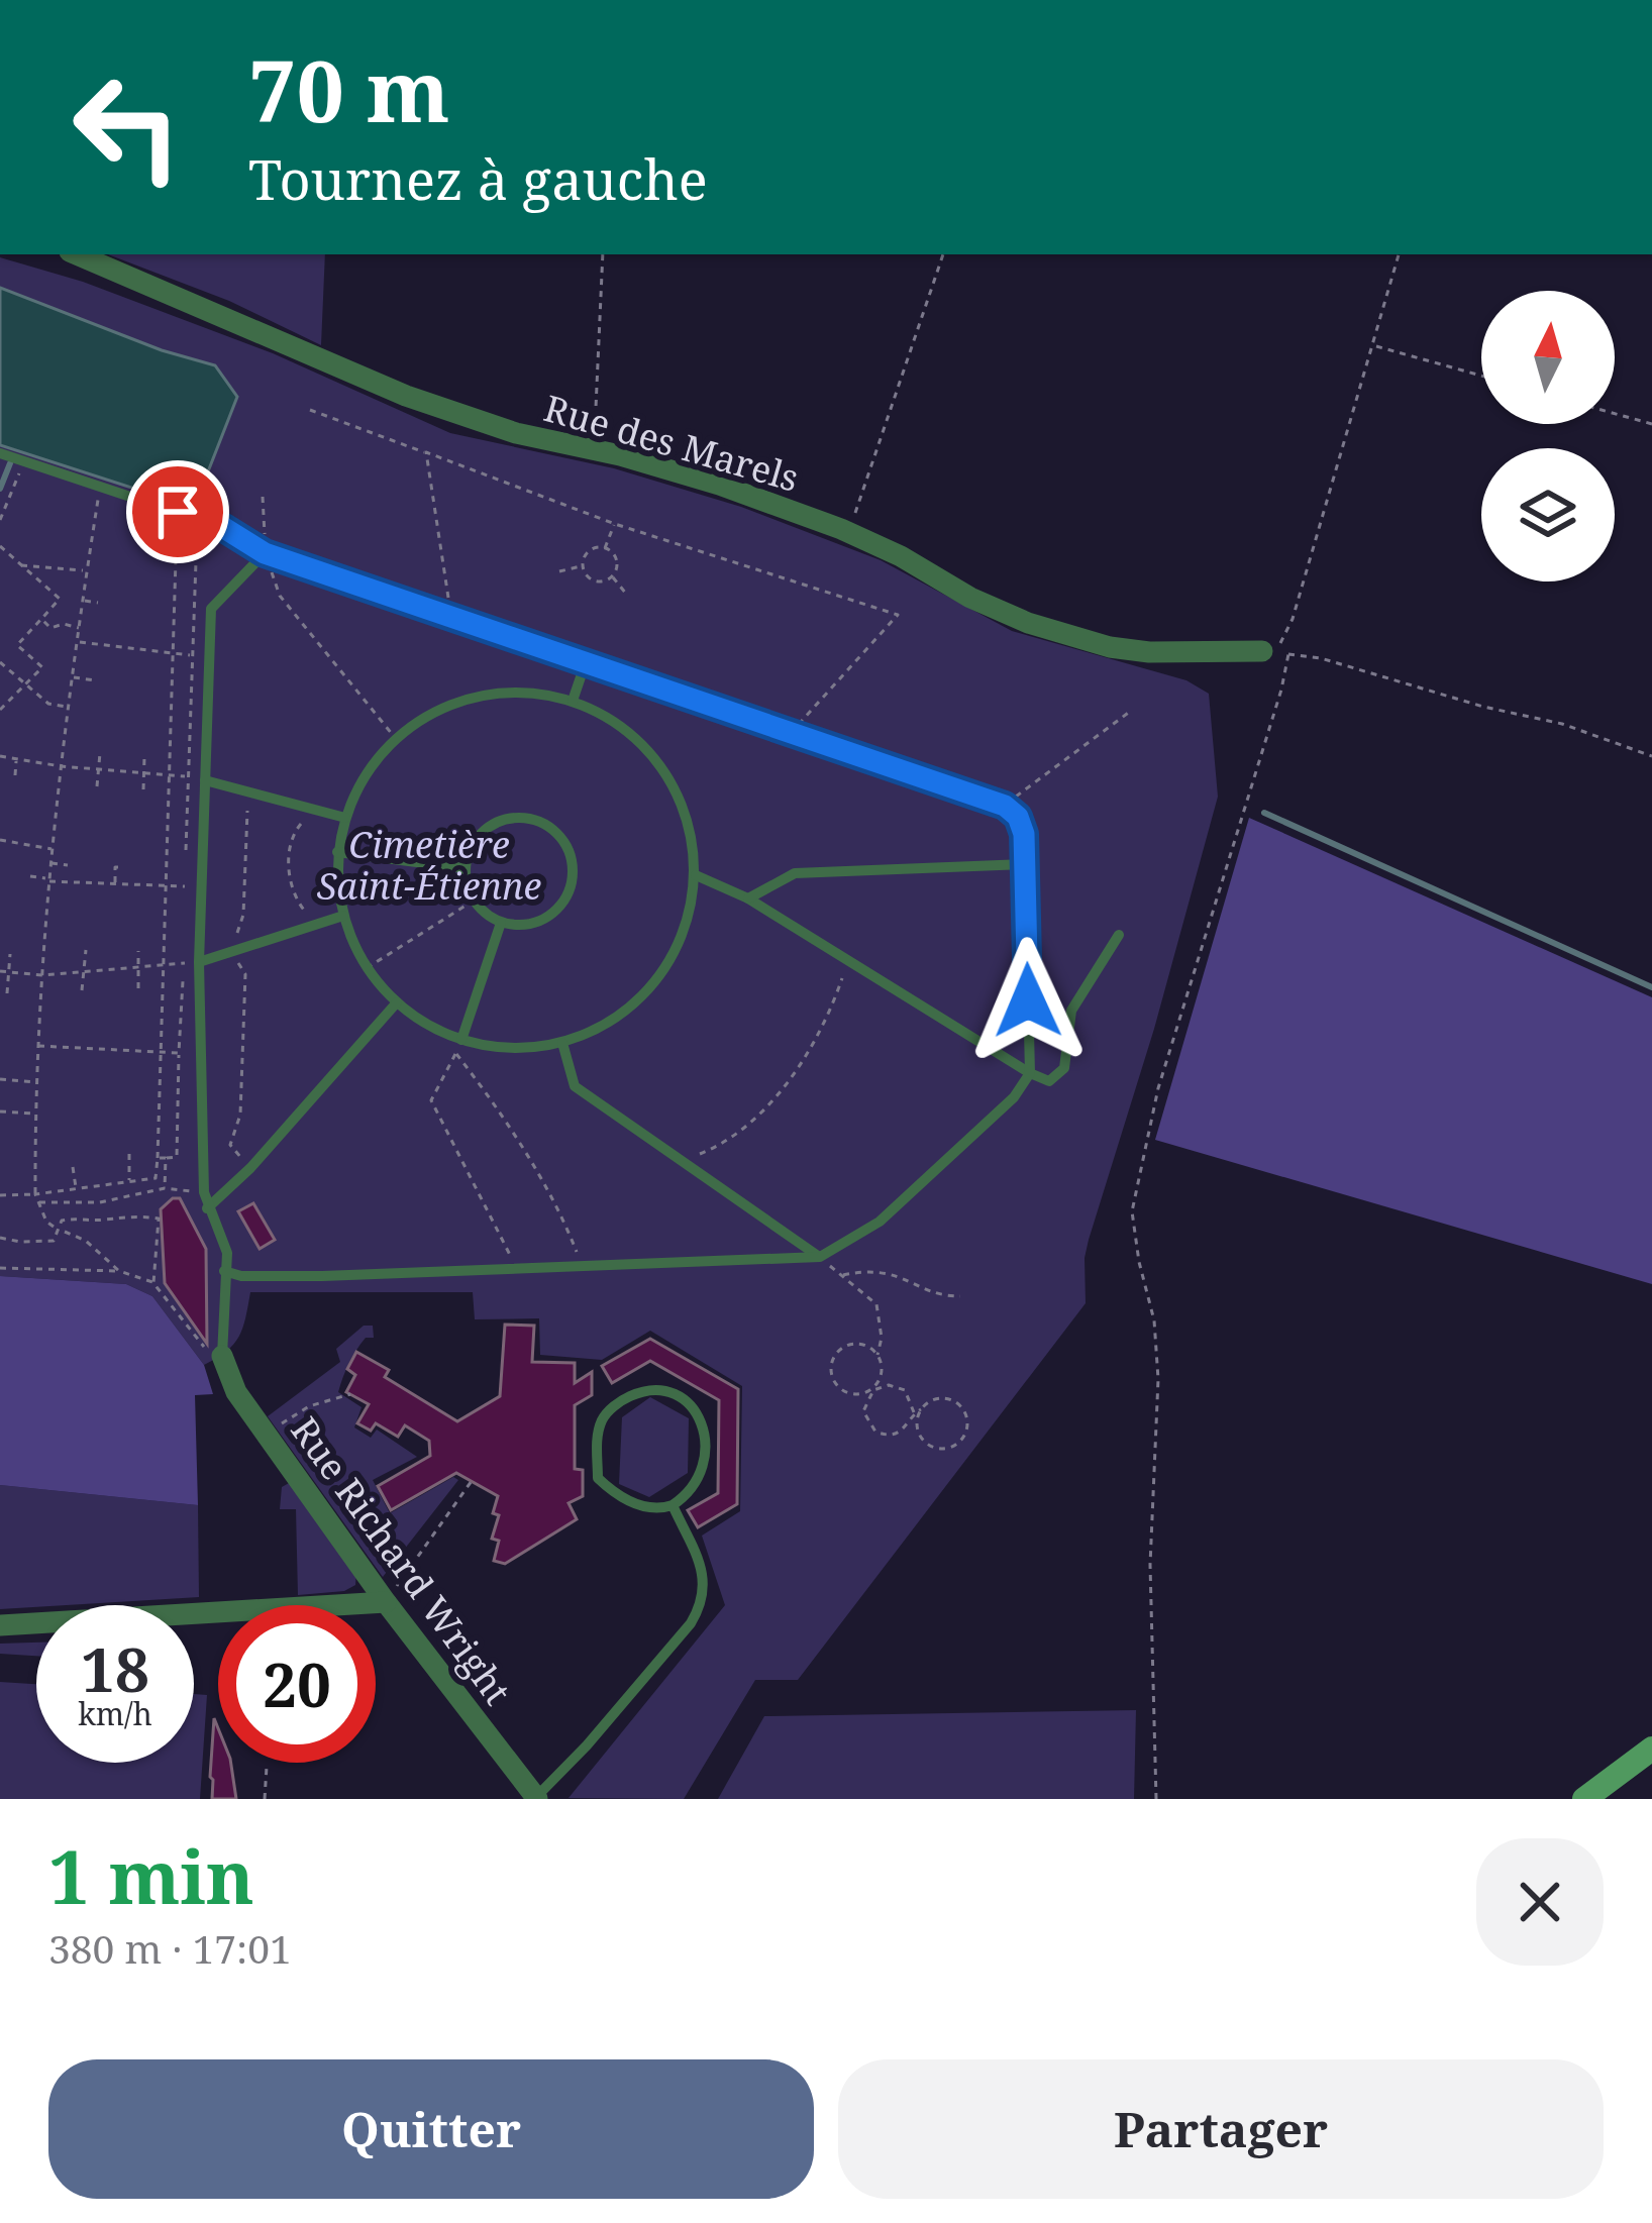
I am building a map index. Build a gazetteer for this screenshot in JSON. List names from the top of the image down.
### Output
{
  "streets": {
    "street": ["Rue des Marels", "Rue Richard Wright"]
  },
  "parks": ["Cimetière Saint-Étienne"],
  "north": "top",
  "page": {
    "turn": ["70 m", "Tournez à gauche"],
    "speed": "18 km/h",
    "limit": "20",
    "heading": ["1 min", "380 m · 17:01"],
    "buttons": ["Quitter", "Partager"]
  }
}
